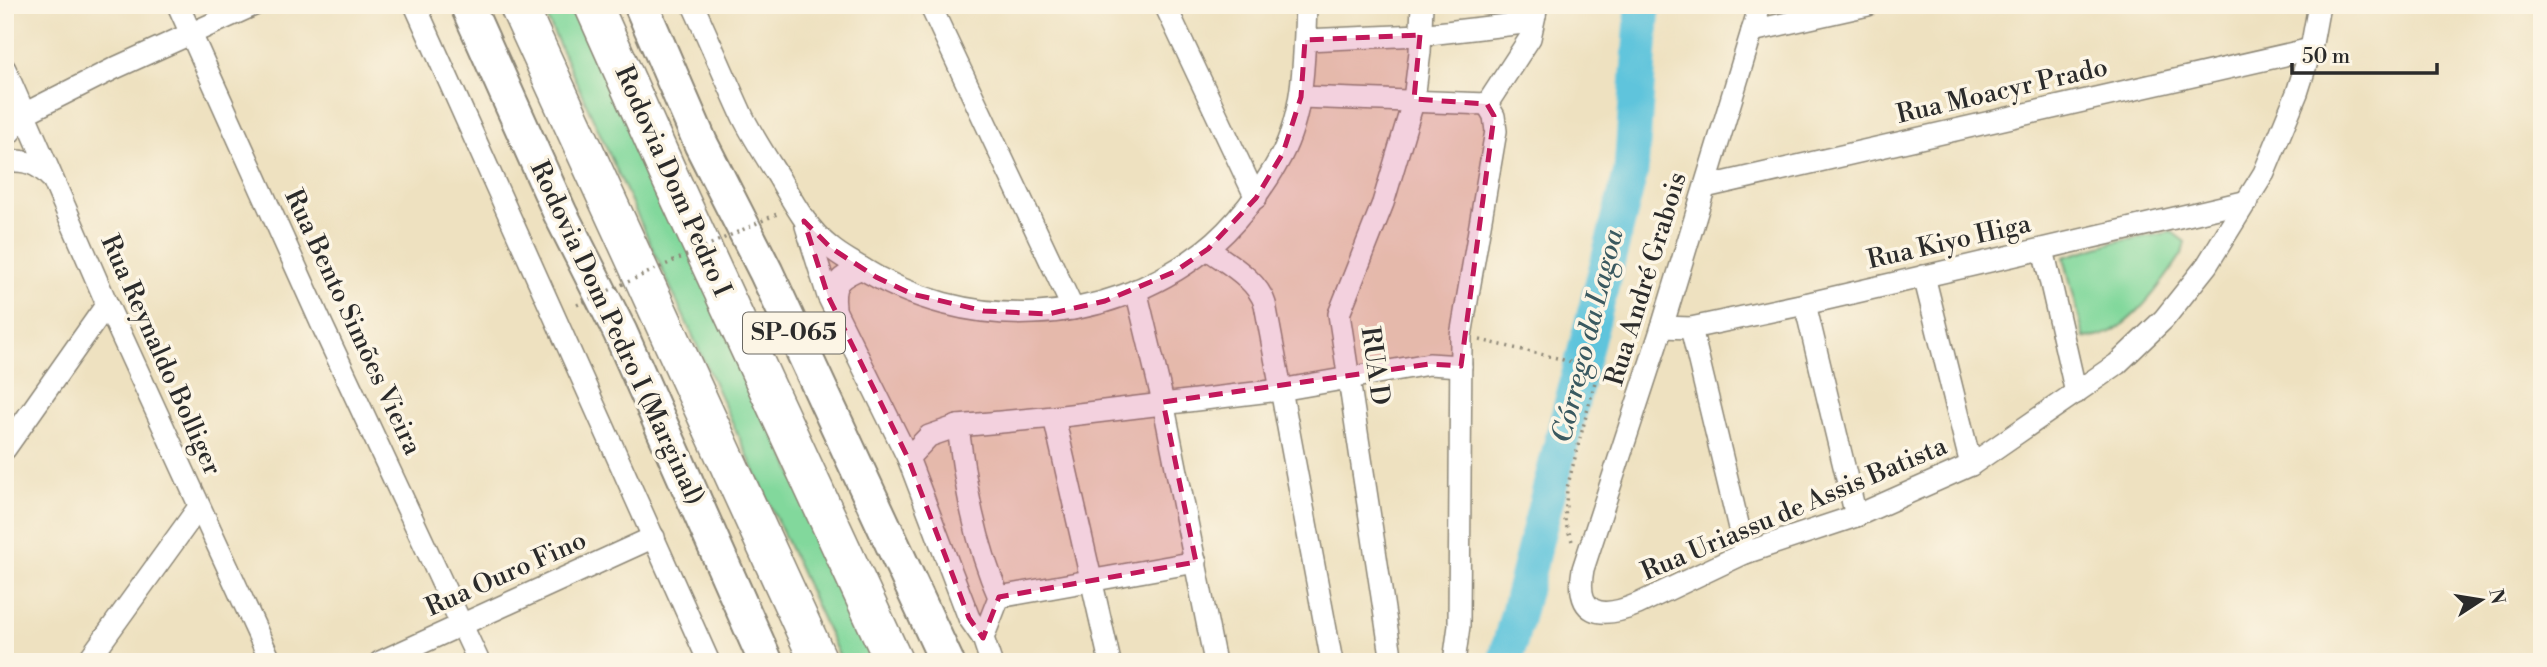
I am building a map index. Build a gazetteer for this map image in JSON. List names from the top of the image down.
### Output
{
  "streets": {
    "highway": ["Rodovia Dom Pedro I", "Rodovia Dom Pedro I (Marginal)", "SP-065"],
    "street": [
      "Rua Moacyr Prado",
      "Rua Kiyo Higa",
      "Rua André Grabois",
      "Rua Bento Simões Vieira",
      "Rua Reynaldo Bolliger",
      "RUA D",
      "Rua Uriassu de Assis Batista",
      "Rua Ouro Fino"
    ]
  },
  "crossings": [
    ["Rua Moacyr Prado", "Rua André Grabois"],
    ["Rua Moacyr Prado", "Rua Uriassu de Assis Batista"],
    ["Rua Kiyo Higa", "Rua André Grabois"],
    ["Rua Kiyo Higa", "Rua Uriassu de Assis Batista"],
    ["Rua André Grabois", "Rua Uriassu de Assis Batista"],
    ["Rua Bento Simões Vieira", "Rua Ouro Fino"]
  ],
  "water": ["Córrego da Lagoa"],
  "scale_bar": "50 m",
  "north": "right"
}
